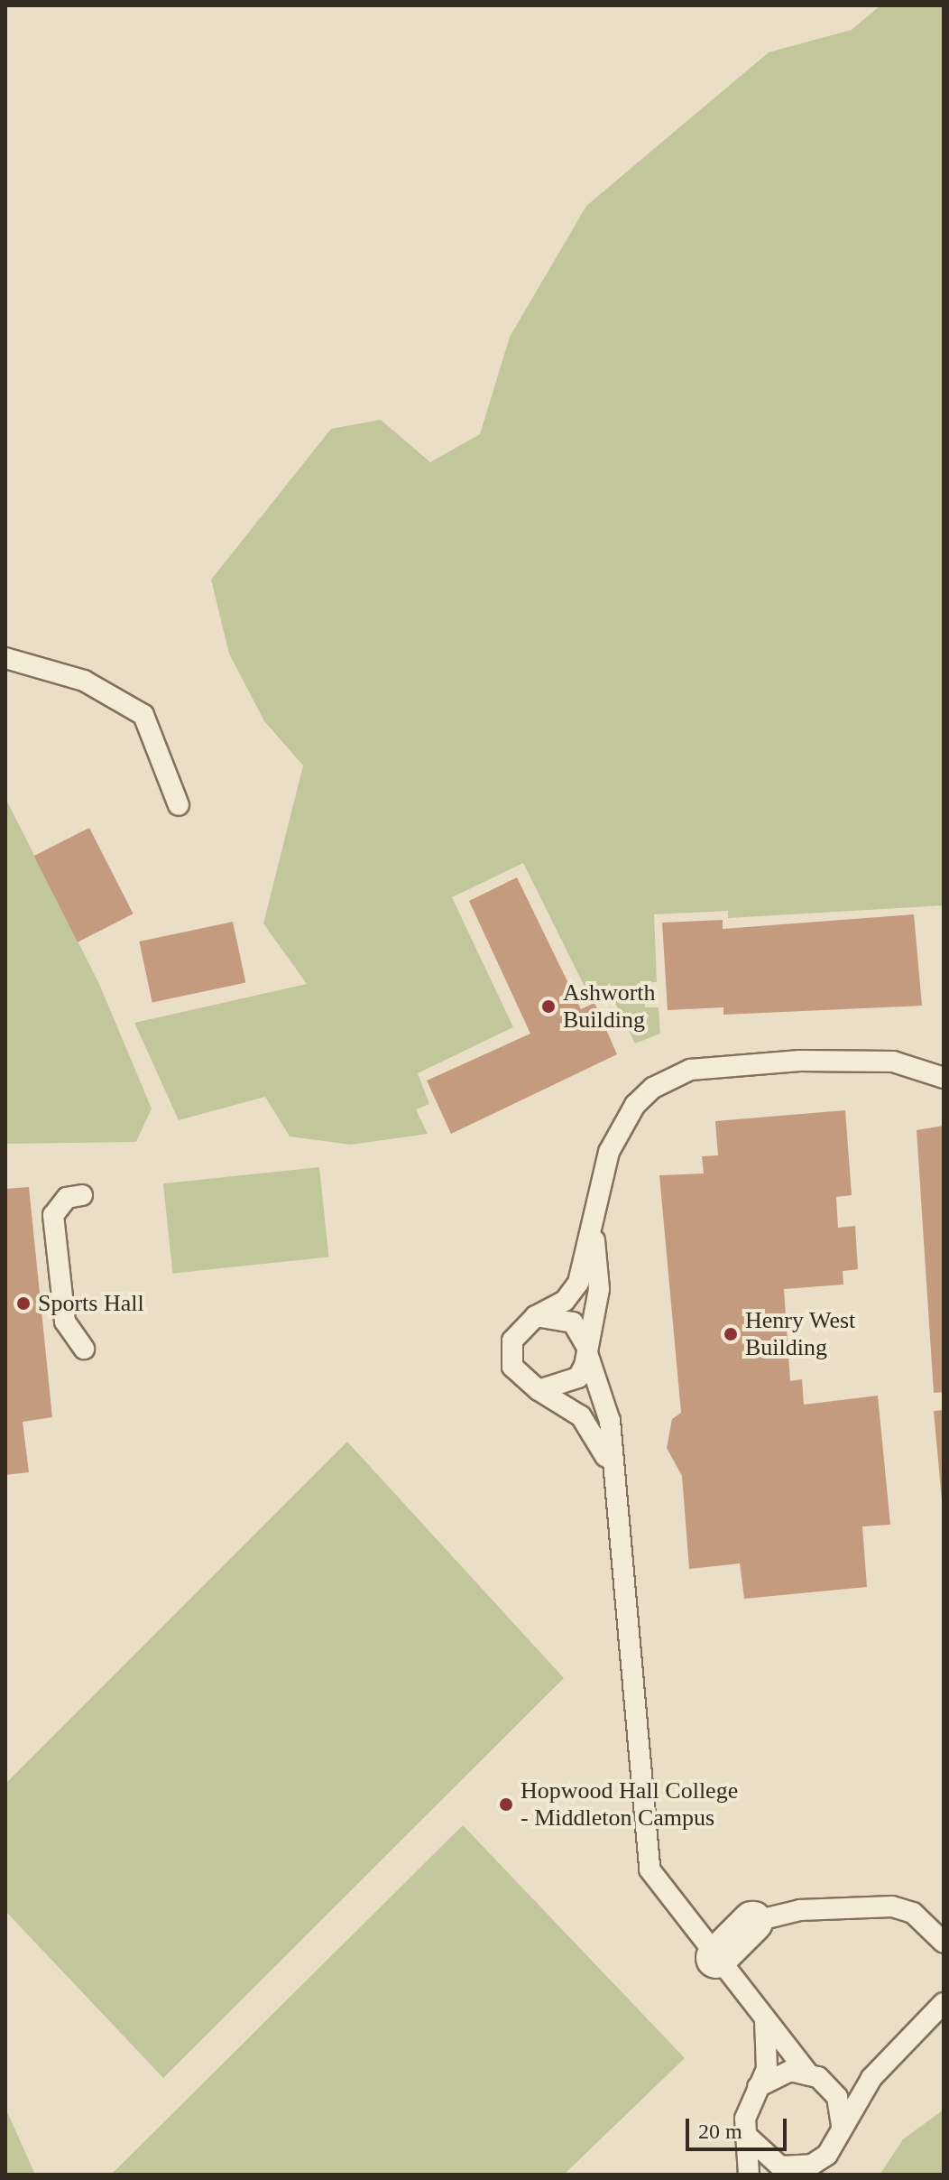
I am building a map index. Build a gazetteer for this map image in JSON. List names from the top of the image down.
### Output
{
  "places": [
    "Ashworth Building",
    "Sports Hall",
    "Henry West Building",
    "Hopwood Hall College - Middleton Campus"
  ],
  "scale_bar": "20 m"
}
